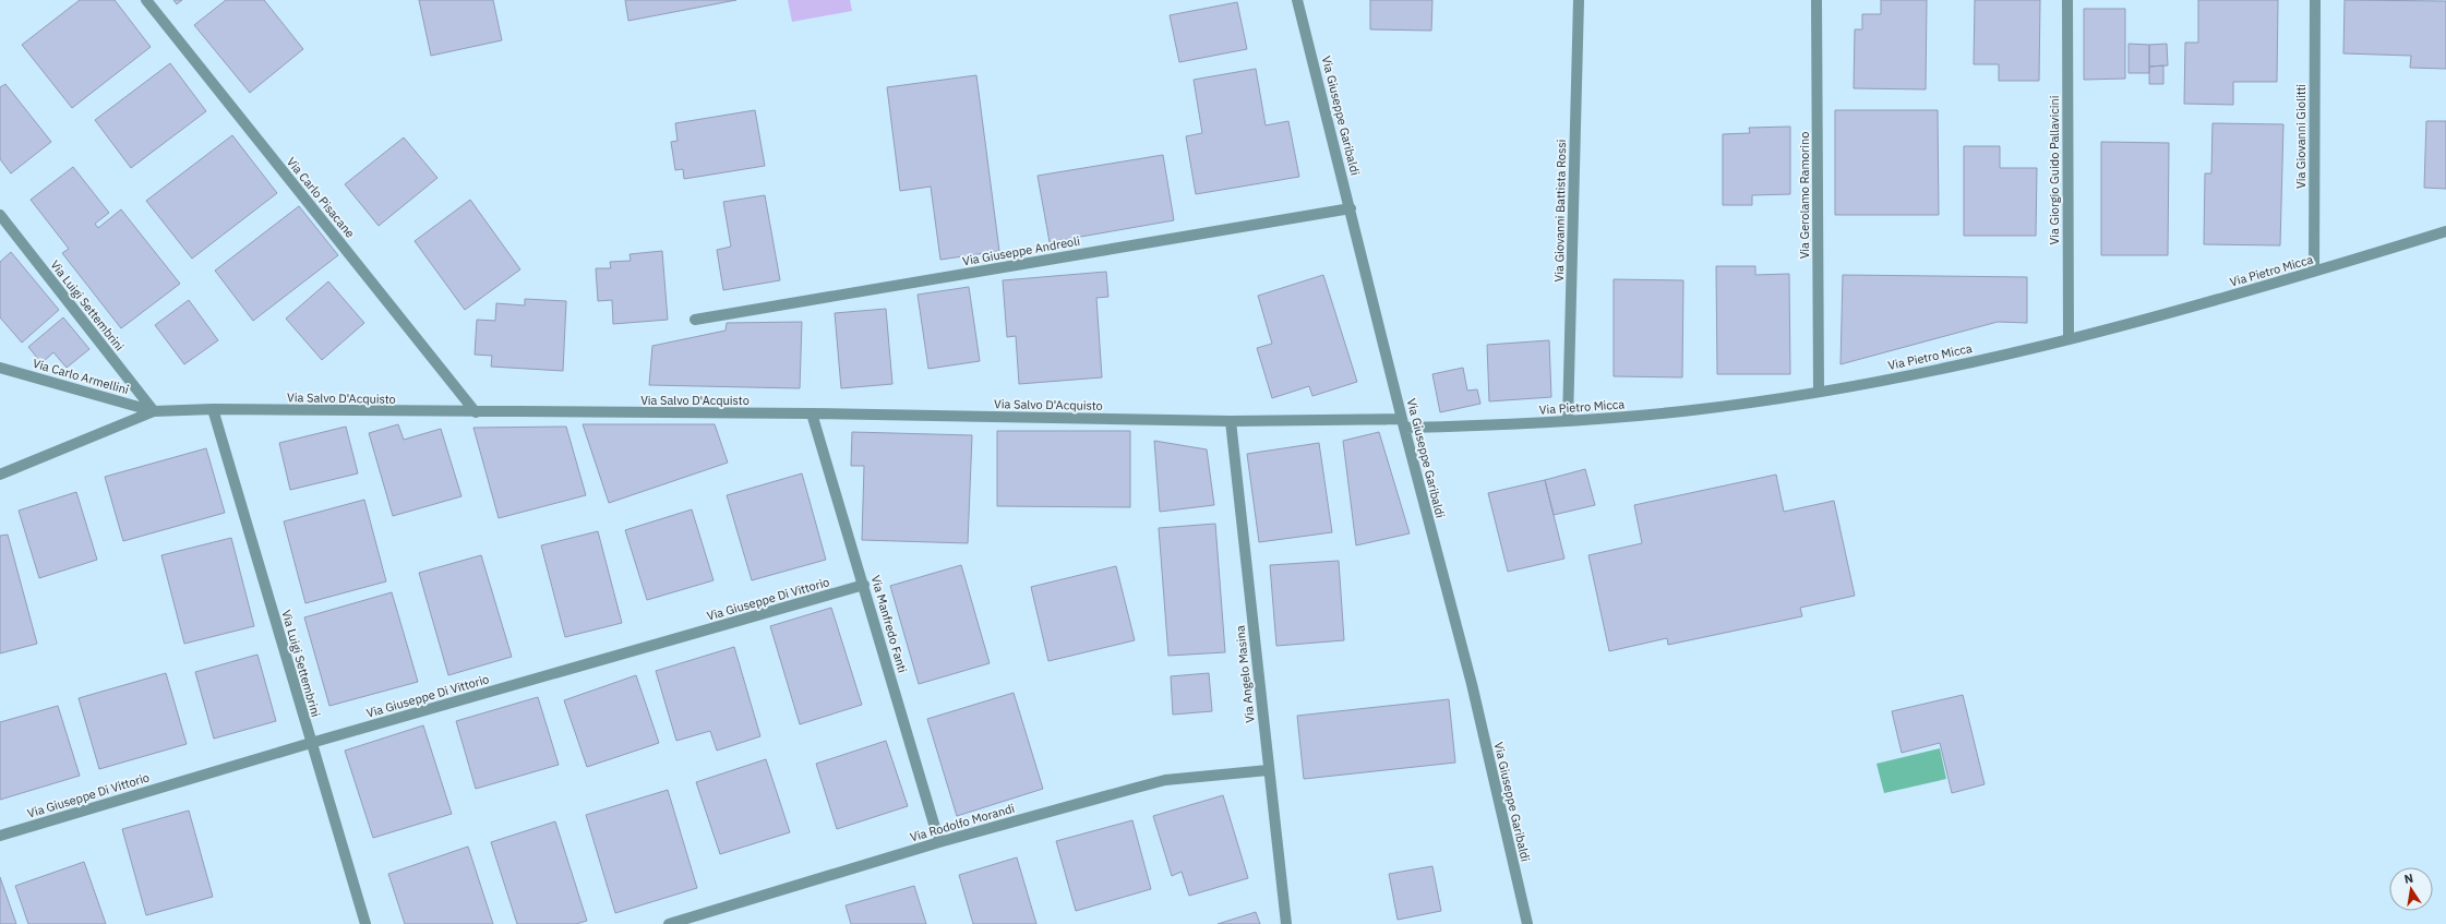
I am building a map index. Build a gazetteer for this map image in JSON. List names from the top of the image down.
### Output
{
  "streets": {
    "street": [
      "Via Giuseppe Garibaldi",
      "Via Giovanni Giolitti",
      "Via Giorgio Guido Pallavicini",
      "Via Gerolamo Ramorino",
      "Via Carlo Pisacane",
      "Via Giovanni Battista Rossi",
      "Via Giuseppe Andreoli",
      "Via Pietro Micca",
      "Via Luigi Settembrini",
      "Via Carlo Armellini",
      "Via Salvo D'Acquisto",
      "Via Giuseppe Di Vittorio",
      "Via Manfredo Fanti",
      "Via Angelo Masina",
      "Via Rodolfo Morandi"
    ]
  },
  "crossings": [
    ["Via Giuseppe Garibaldi", "Via Giuseppe Andreoli"],
    ["Via Giuseppe Garibaldi", "Via Pietro Micca"],
    ["Via Giuseppe Garibaldi", "Via Salvo D'Acquisto"],
    ["Via Giovanni Giolitti", "Via Pietro Micca"],
    ["Via Giorgio Guido Pallavicini", "Via Pietro Micca"],
    ["Via Gerolamo Ramorino", "Via Pietro Micca"],
    ["Via Carlo Pisacane", "Via Salvo D'Acquisto"],
    ["Via Giovanni Battista Rossi", "Via Pietro Micca"],
    ["Via Pietro Micca", "Via Salvo D'Acquisto"],
    ["Via Luigi Settembrini", "Via Carlo Armellini"],
    ["Via Luigi Settembrini", "Via Salvo D'Acquisto"],
    ["Via Luigi Settembrini", "Via Giuseppe Di Vittorio"],
    ["Via Carlo Armellini", "Via Salvo D'Acquisto"],
    ["Via Salvo D'Acquisto", "Via Manfredo Fanti"],
    ["Via Salvo D'Acquisto", "Via Angelo Masina"],
    ["Via Giuseppe Di Vittorio", "Via Manfredo Fanti"],
    ["Via Manfredo Fanti", "Via Rodolfo Morandi"],
    ["Via Angelo Masina", "Via Rodolfo Morandi"]
  ],
  "north": "top"
}
